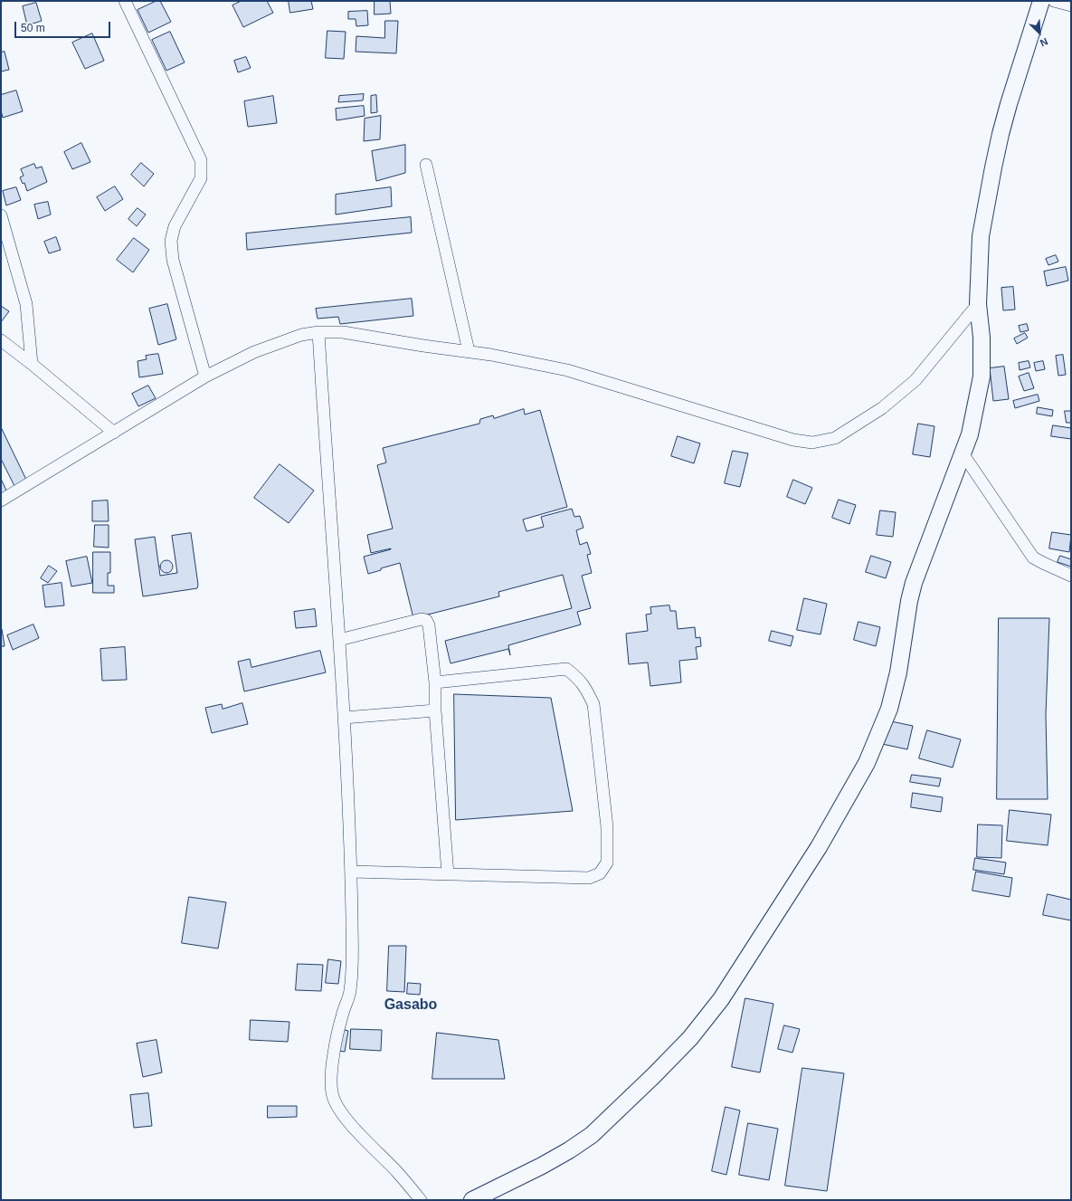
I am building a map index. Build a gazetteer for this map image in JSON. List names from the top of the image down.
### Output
{
  "districts": ["Gasabo"],
  "scale_bar": "50 m",
  "north": "bottom right"
}
